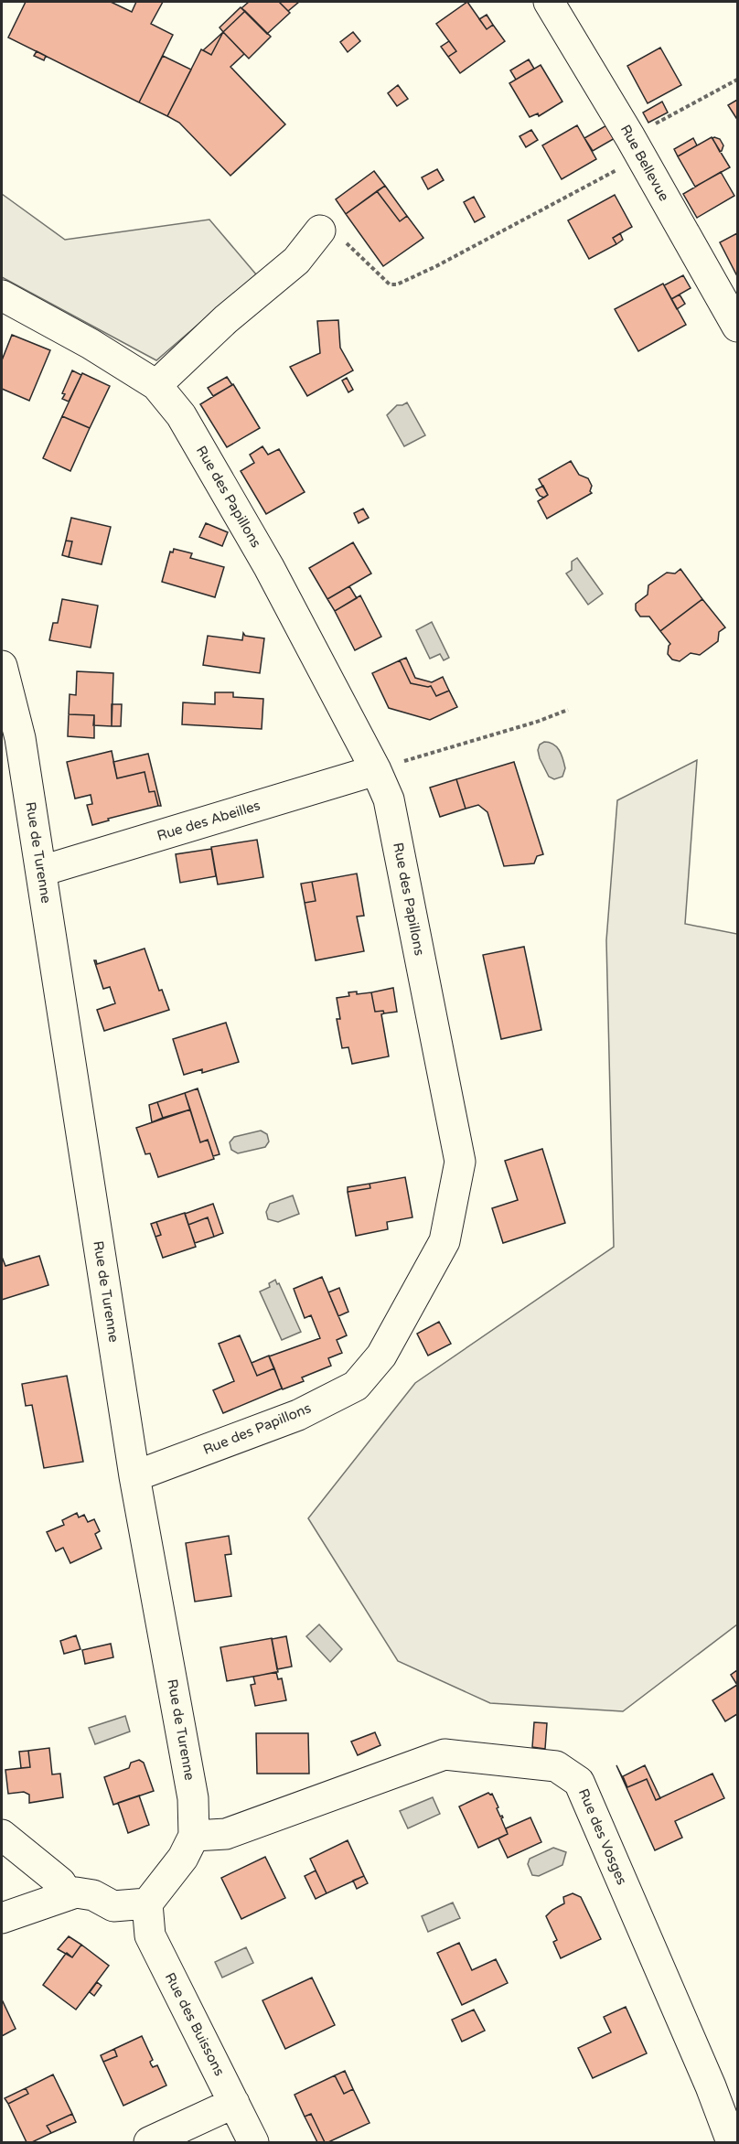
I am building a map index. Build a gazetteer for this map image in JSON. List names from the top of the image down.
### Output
{
  "streets": {
    "street": [
      "Rue Bellevue",
      "Rue des Papillons",
      "Rue des Abeilles",
      "Rue de Turenne",
      "Rue des Vosges",
      "Rue des Buissons"
    ]
  },
  "crossings": [
    ["Rue des Papillons", "Rue des Abeilles"],
    ["Rue des Papillons", "Rue de Turenne"],
    ["Rue des Abeilles", "Rue de Turenne"],
    ["Rue de Turenne", "Rue des Vosges"],
    ["Rue de Turenne", "Rue des Buissons"]
  ]
}
